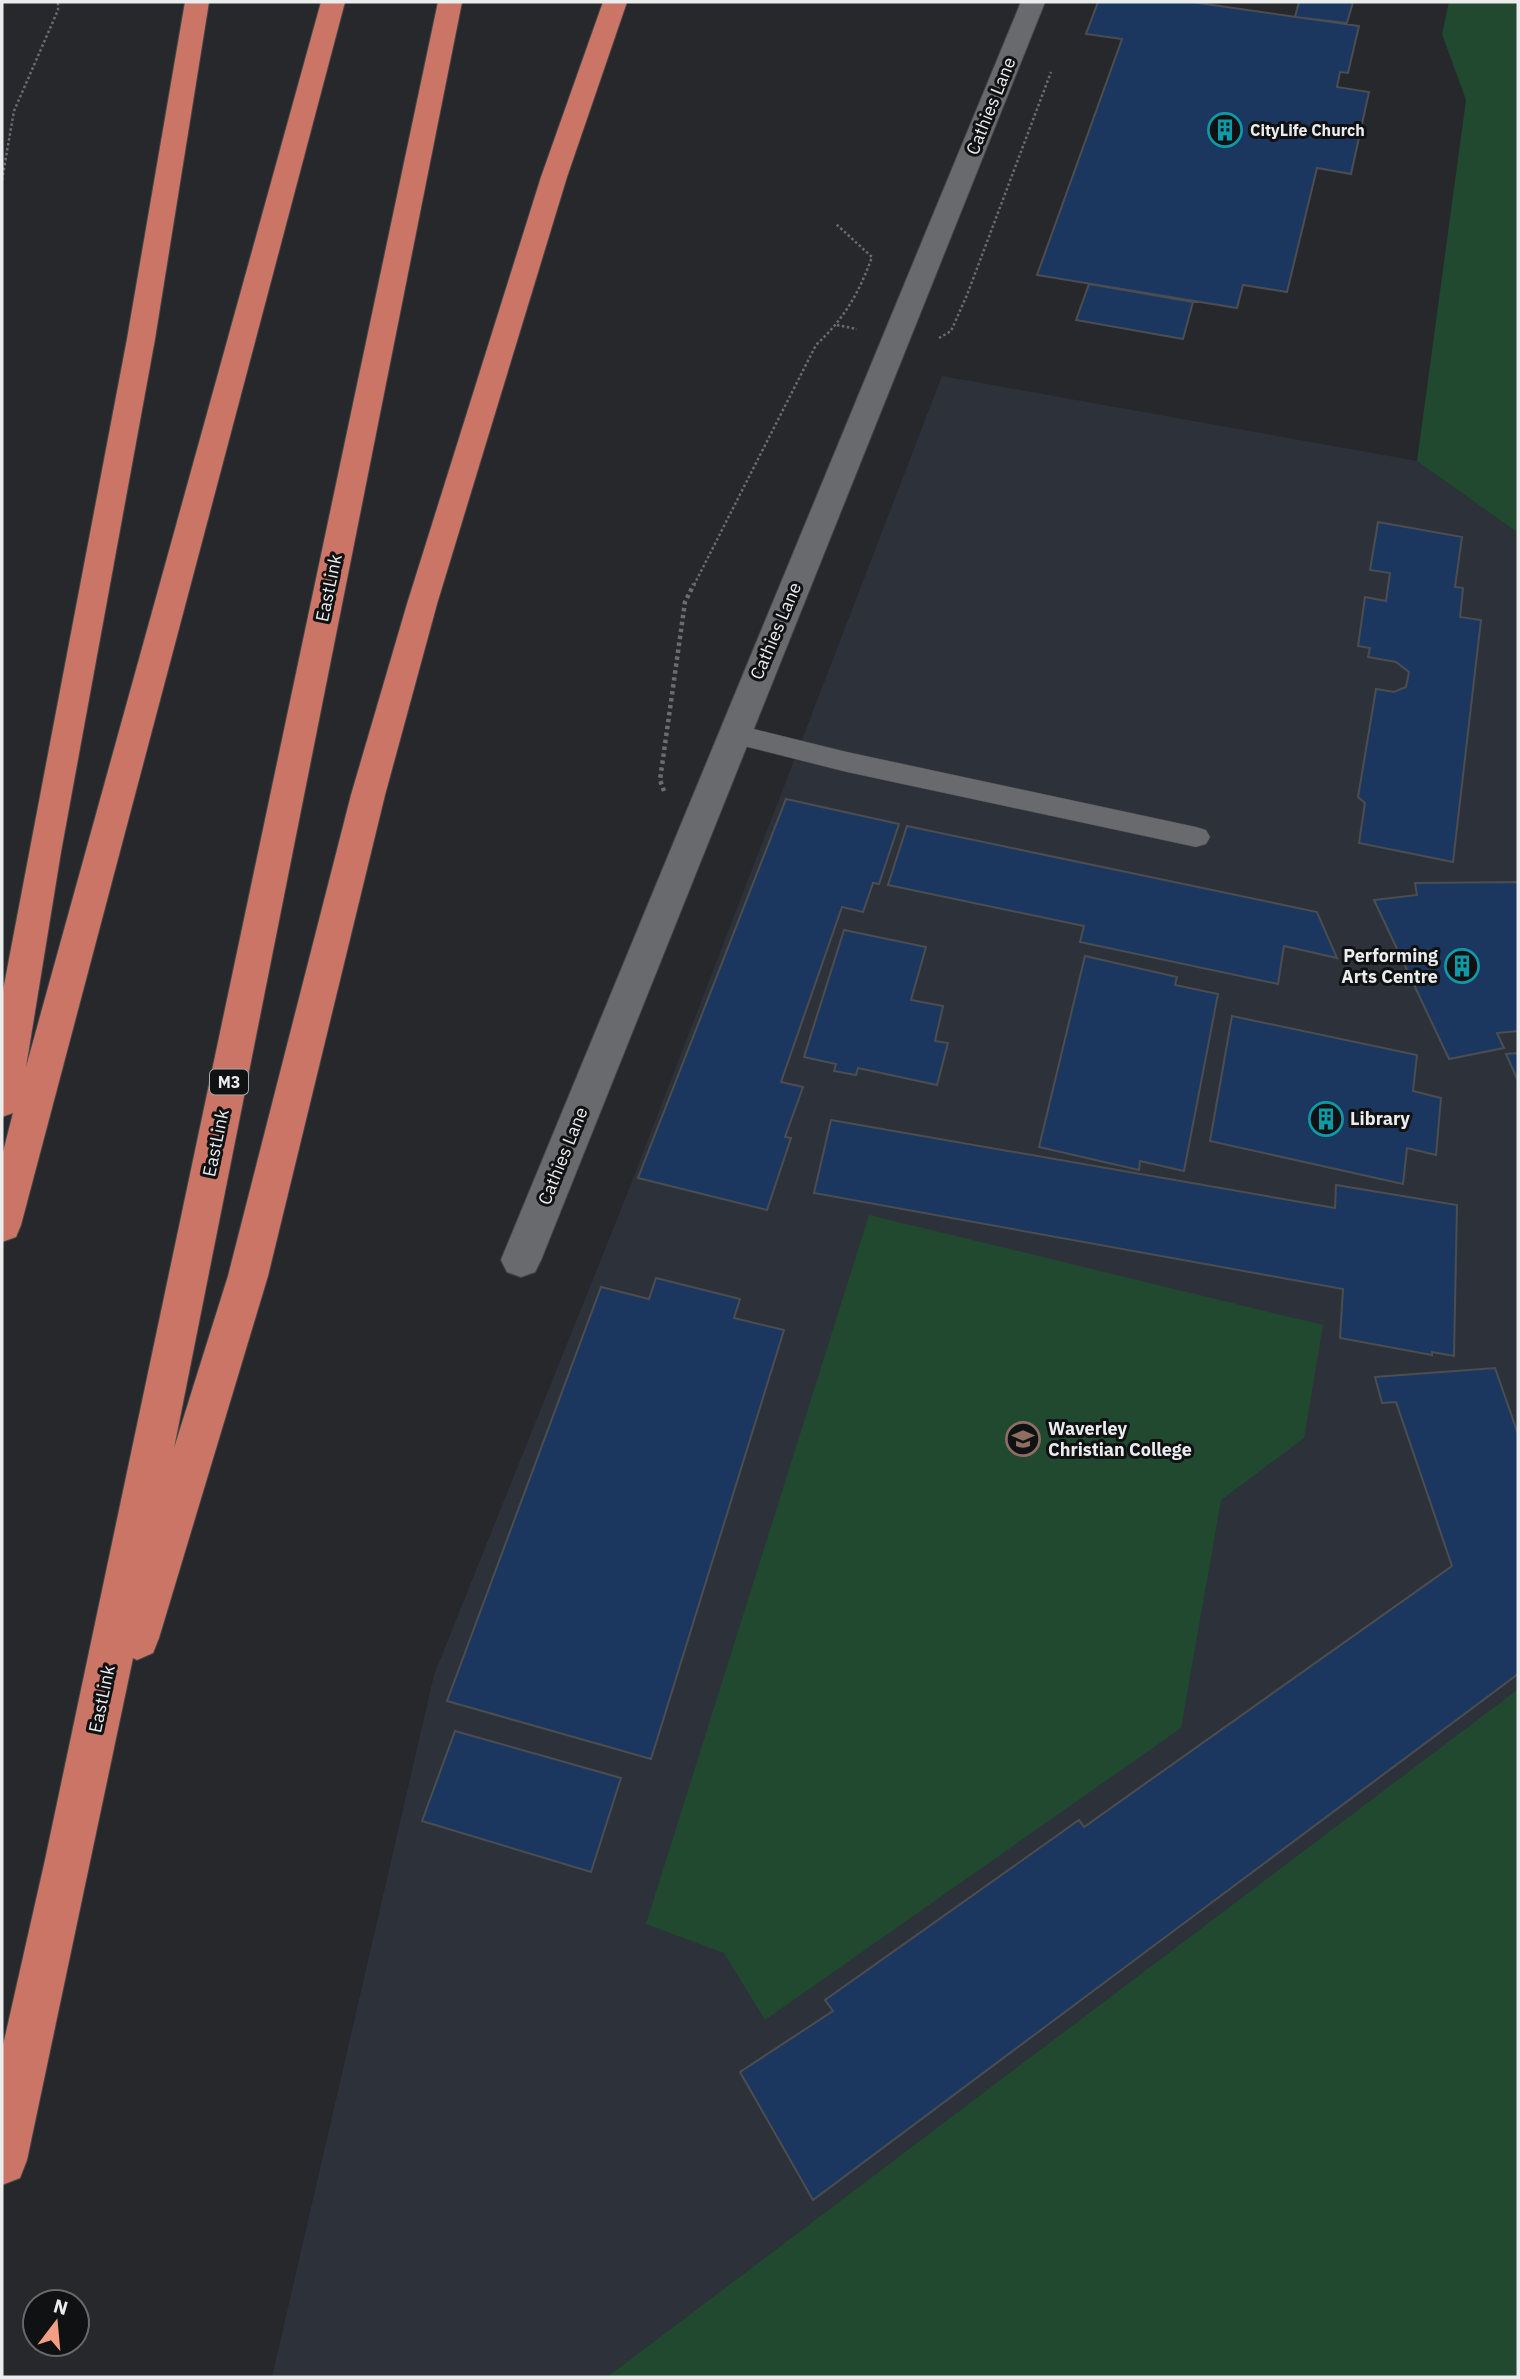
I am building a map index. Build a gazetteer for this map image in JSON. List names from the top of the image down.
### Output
{
  "streets": {
    "highway": ["EastLink", "M3"],
    "street": ["Cathies Lane"]
  },
  "places": {
    "building": ["CityLife Church", "Performing Arts Centre", "Library"],
    "school or university": ["Waverley Christian College"]
  },
  "north": "top"
}
